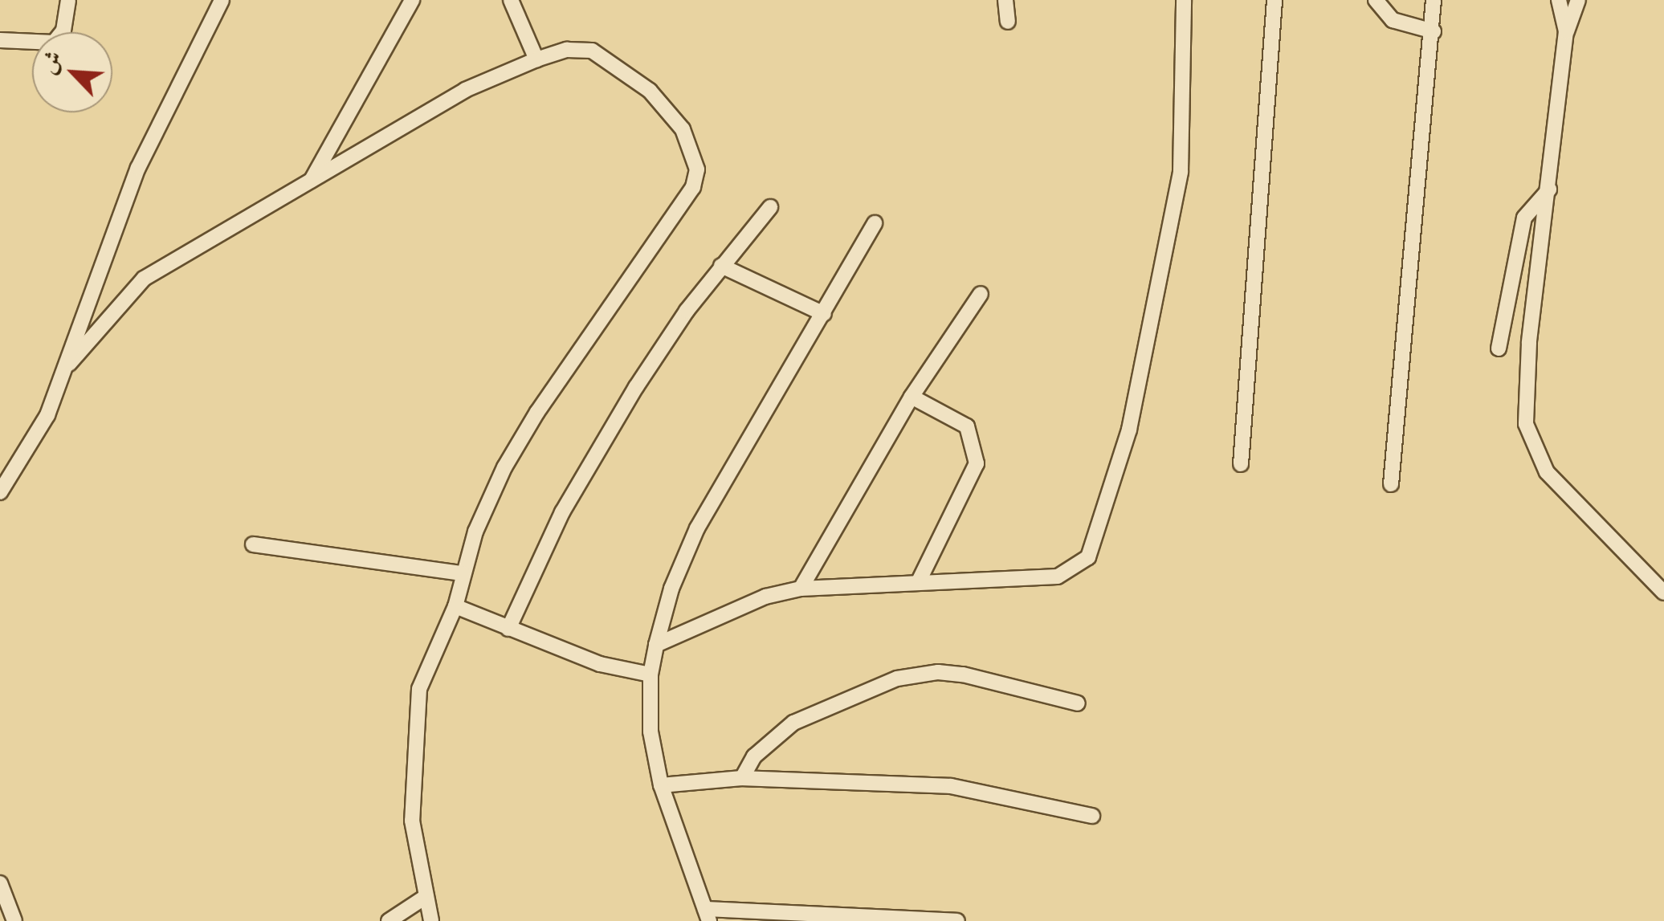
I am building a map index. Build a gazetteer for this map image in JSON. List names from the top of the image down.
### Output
{
  "north": "top left"
}
